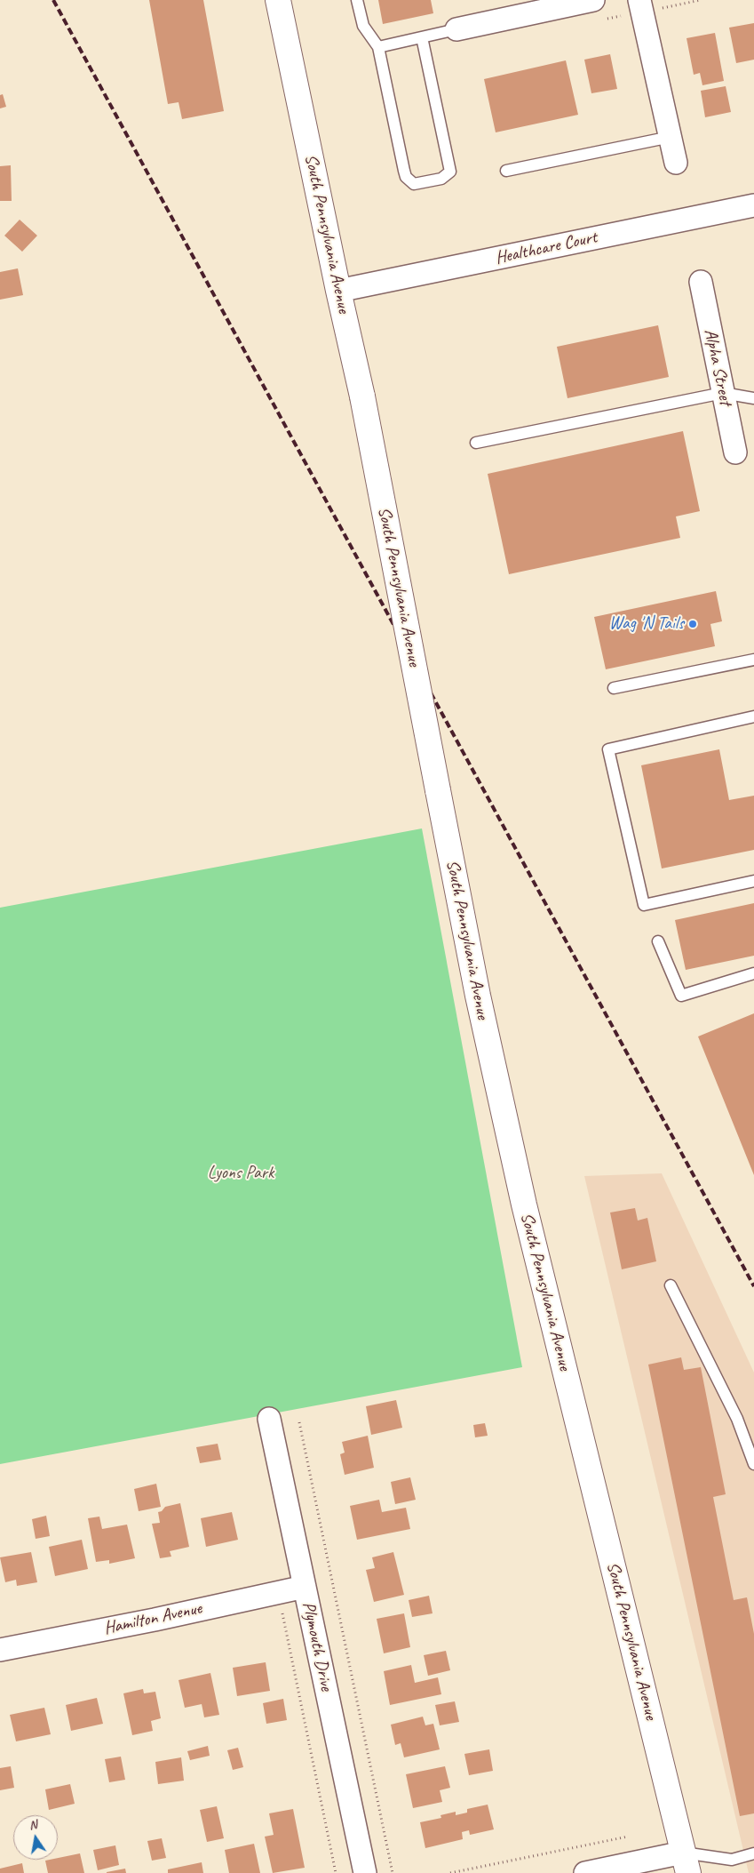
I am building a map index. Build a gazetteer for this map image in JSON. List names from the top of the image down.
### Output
{
  "streets": {
    "main road": ["South Pennsylvania Avenue"],
    "street": [
      "Healthcare Court",
      "Alpha Street",
      "Hamilton Avenue",
      "Plymouth Drive"
    ]
  },
  "crossings": [
    ["South Pennsylvania Avenue", "Healthcare Court"],
    ["Hamilton Avenue", "Plymouth Drive"]
  ],
  "parks": ["Lyons Park"],
  "places": ["Wag 'N Tails"],
  "north": "top"
}
